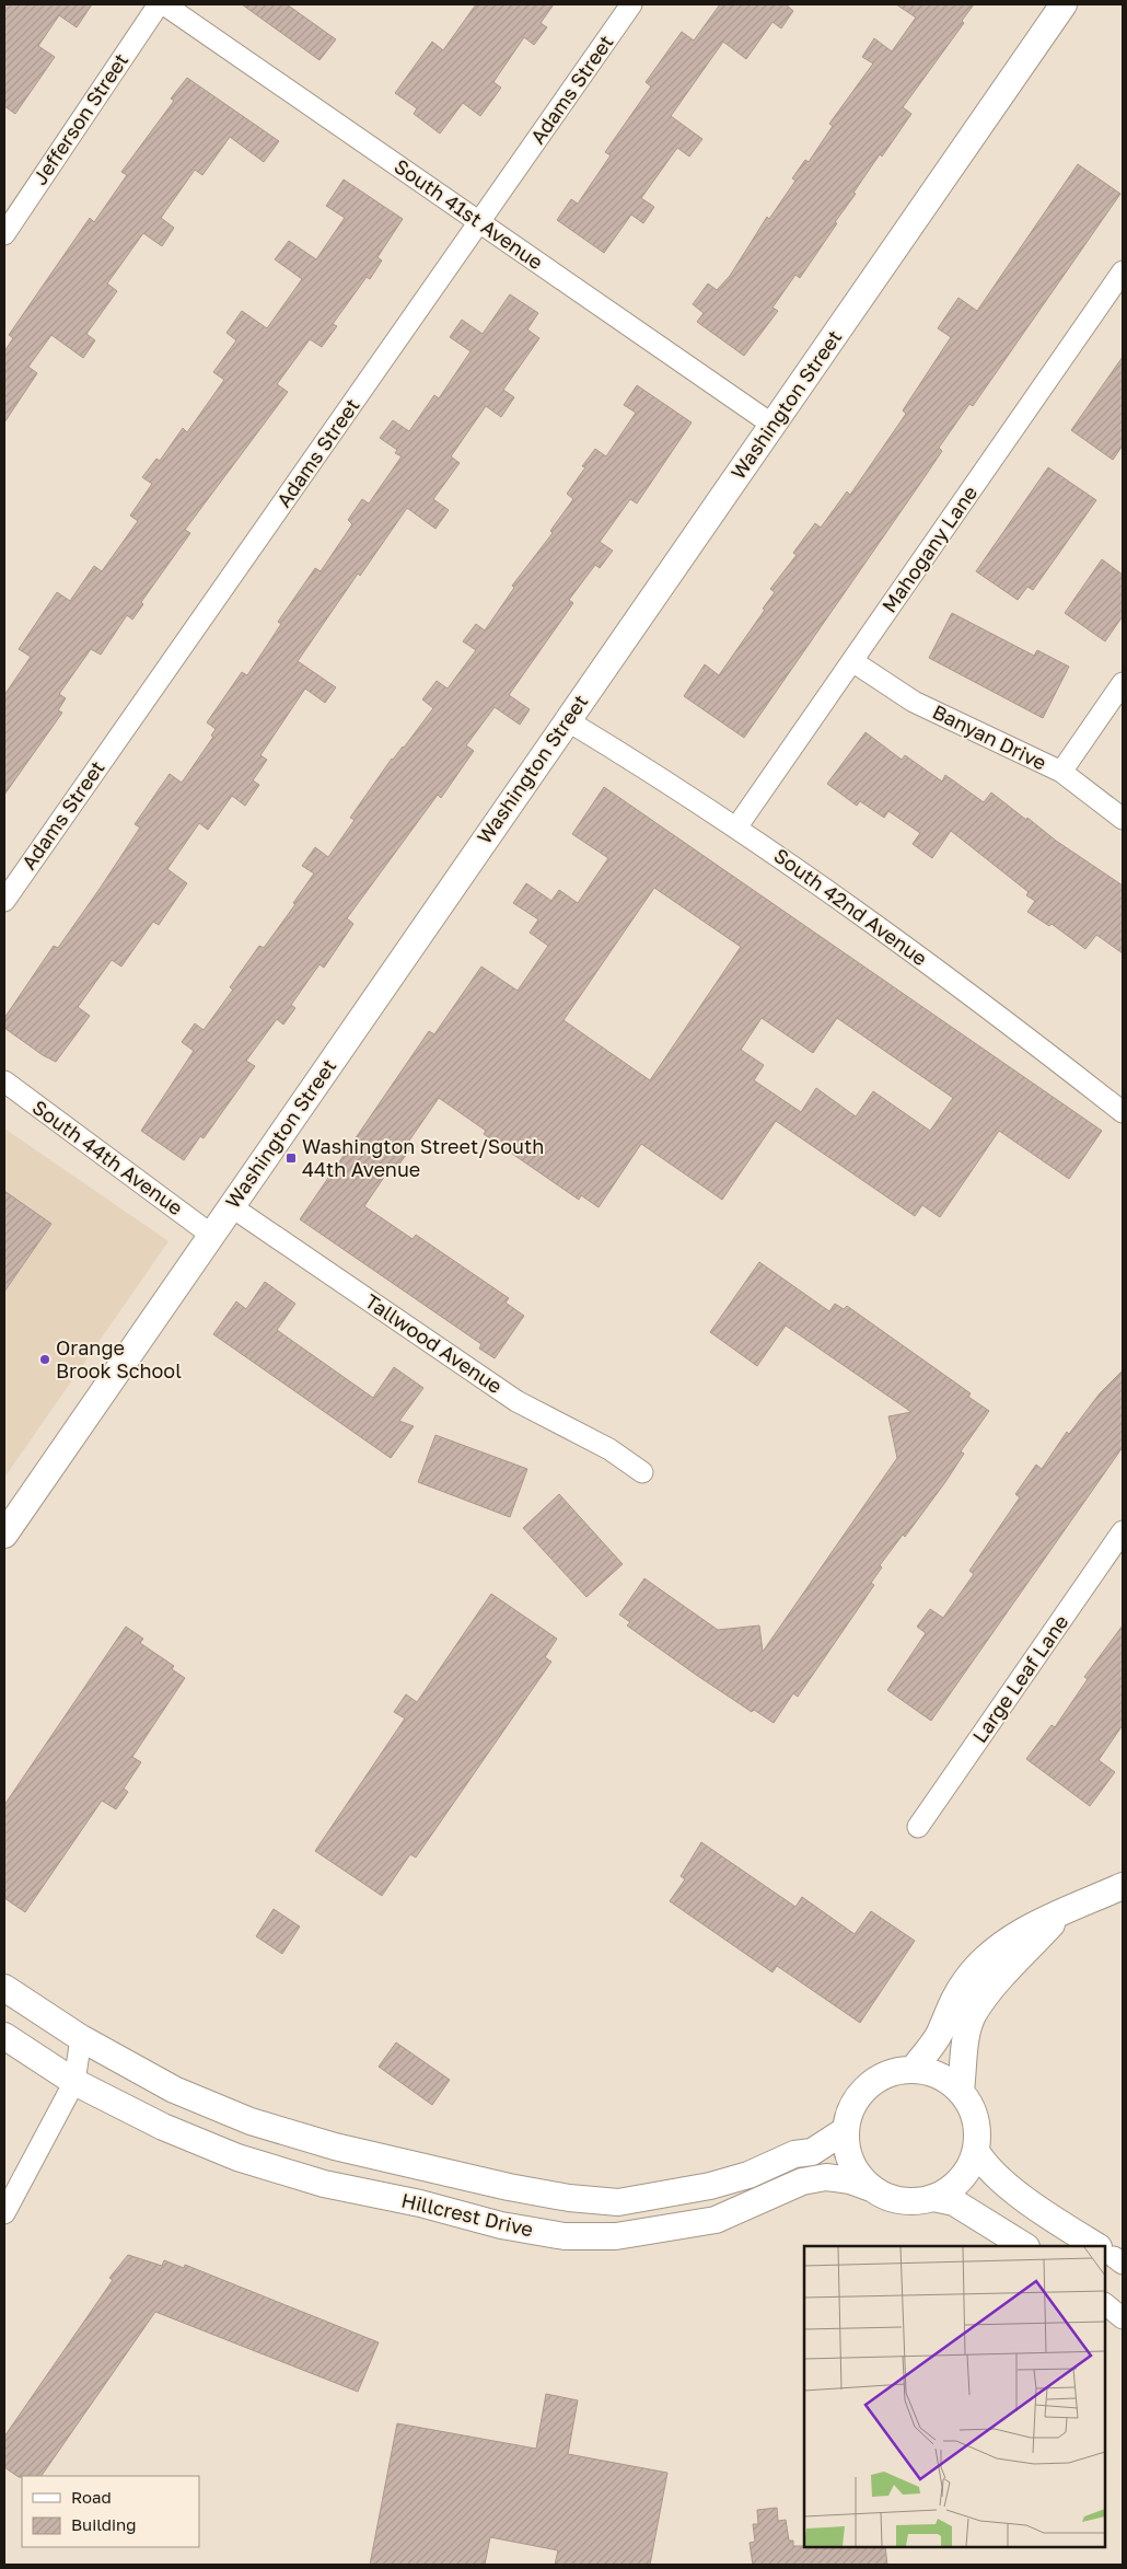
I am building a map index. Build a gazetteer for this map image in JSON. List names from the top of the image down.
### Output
{
  "streets": {
    "street": [
      "Adams Street",
      "Jefferson Street",
      "South 41st Avenue",
      "Washington Street",
      "Mahogany Lane",
      "Banyan Drive",
      "South 42nd Avenue",
      "South 44th Avenue",
      "Tallwood Avenue",
      "Large Leaf Lane",
      "Hillcrest Drive"
    ]
  },
  "crossings": [
    ["Adams Street", "South 41st Avenue"],
    ["South 41st Avenue", "Washington Street"],
    ["Washington Street", "South 42nd Avenue"],
    ["Washington Street", "South 44th Avenue"],
    ["Washington Street", "Tallwood Avenue"],
    ["Mahogany Lane", "Banyan Drive"],
    ["Mahogany Lane", "South 42nd Avenue"]
  ],
  "places": {
    "transit": ["Washington Street/South 44th Avenue"],
    "other": ["Orange Brook School"]
  },
  "legend": ["Road", "Building"]
}
